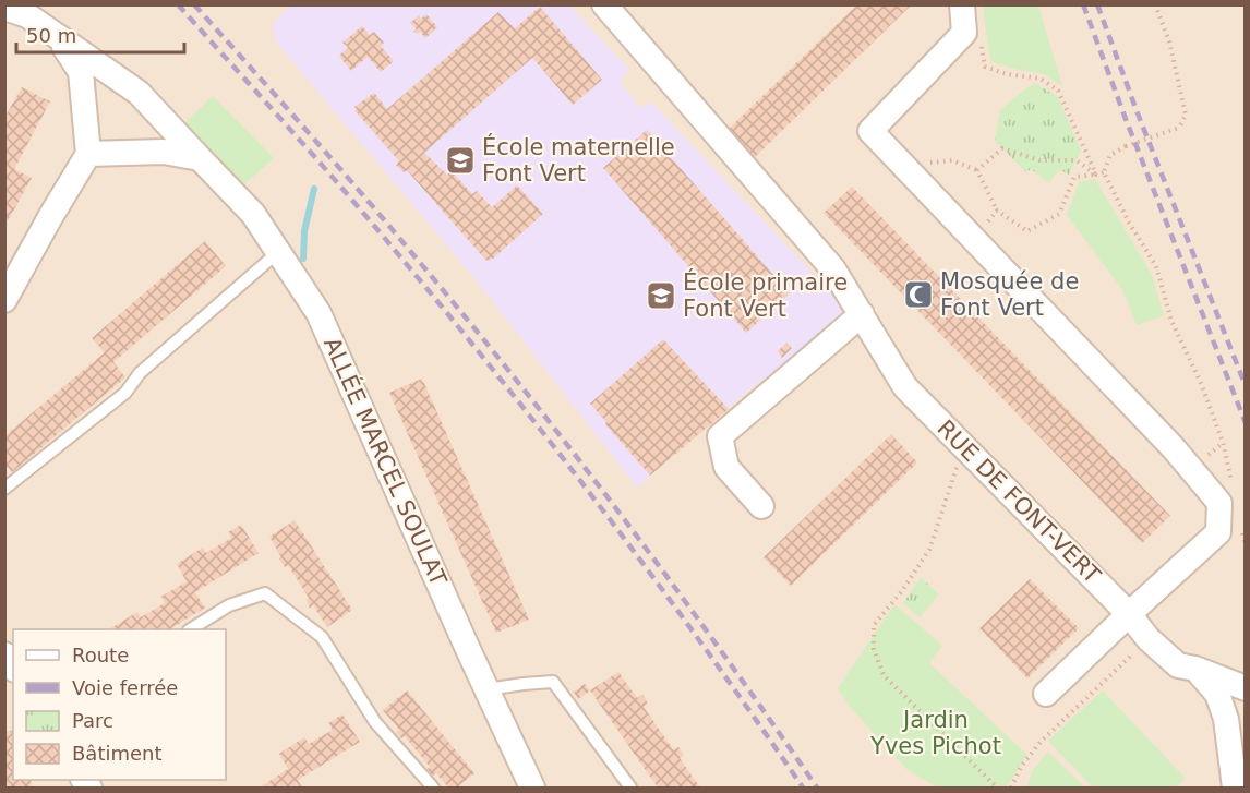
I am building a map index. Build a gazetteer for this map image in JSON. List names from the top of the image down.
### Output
{
  "streets": {
    "street": ["ALLÉE MARCEL SOULAT", "RUE DE FONT-VERT"]
  },
  "parks": ["Jardin Yves Pichot"],
  "places": {
    "school or university": ["École maternelle Font Vert", "École primaire Font Vert"],
    "mosque": ["Mosquée de Font Vert"]
  },
  "legend": [
    "Route",
    "Voie ferrée",
    "Parc",
    "Bâtiment"
  ],
  "scale_bar": "50 m"
}
